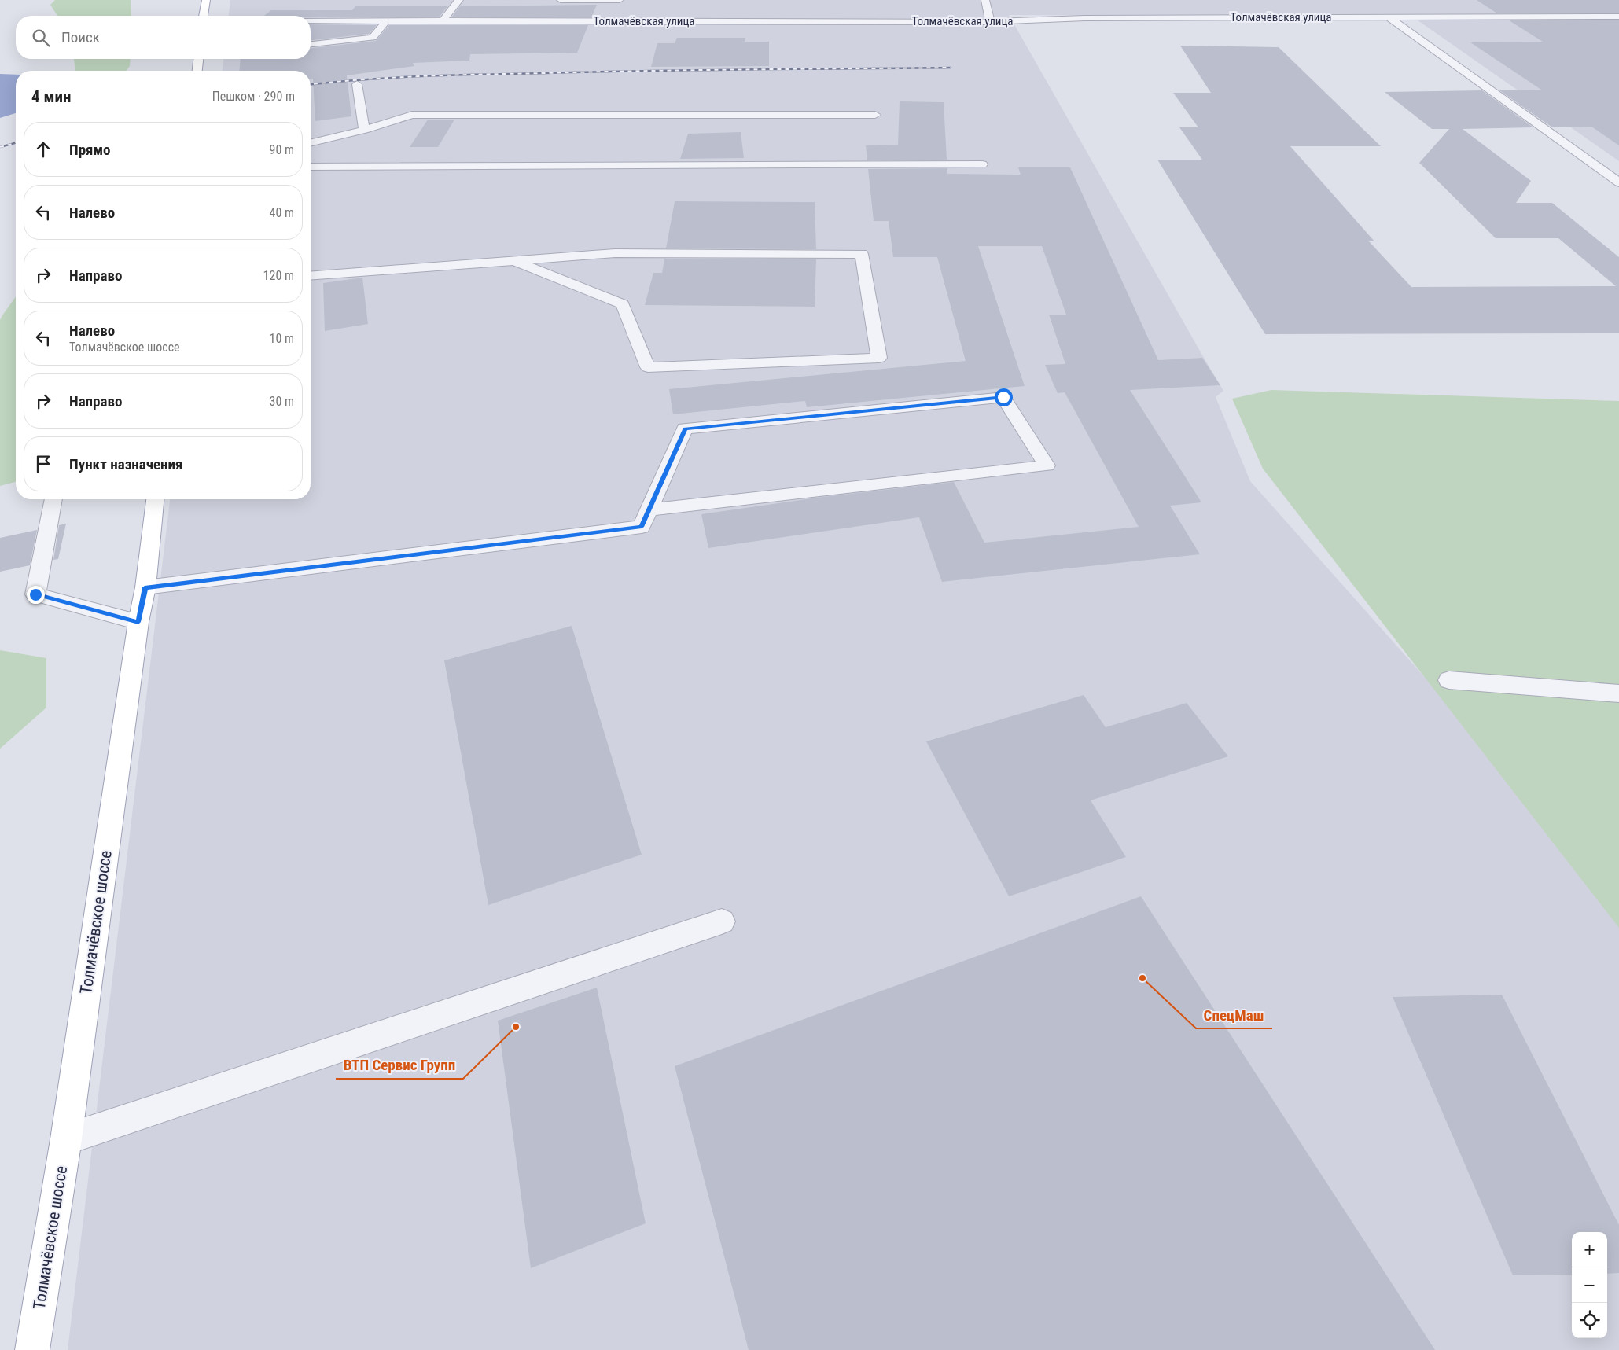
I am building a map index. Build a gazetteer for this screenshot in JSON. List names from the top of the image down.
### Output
{
  "streets": {
    "main road": ["Толмачёвское шоссе"],
    "street": ["Толмачёвская улица"]
  },
  "places": ["СпецМаш", "ВТП Сервис Групп"],
  "page": {
    "search": "Поиск",
    "heading": ["4 мин", "Пешком · 290 m"],
    "list": [
      ["Прямо", "90 m"],
      ["Налево", "40 m"],
      ["Направо", "120 m"],
      ["Налево", "Толмачёвское шоссе", "10 m"],
      ["Направо", "30 m"],
      "Пункт назначения"
    ],
    "map_buttons": ["+", "−"]
  }
}
